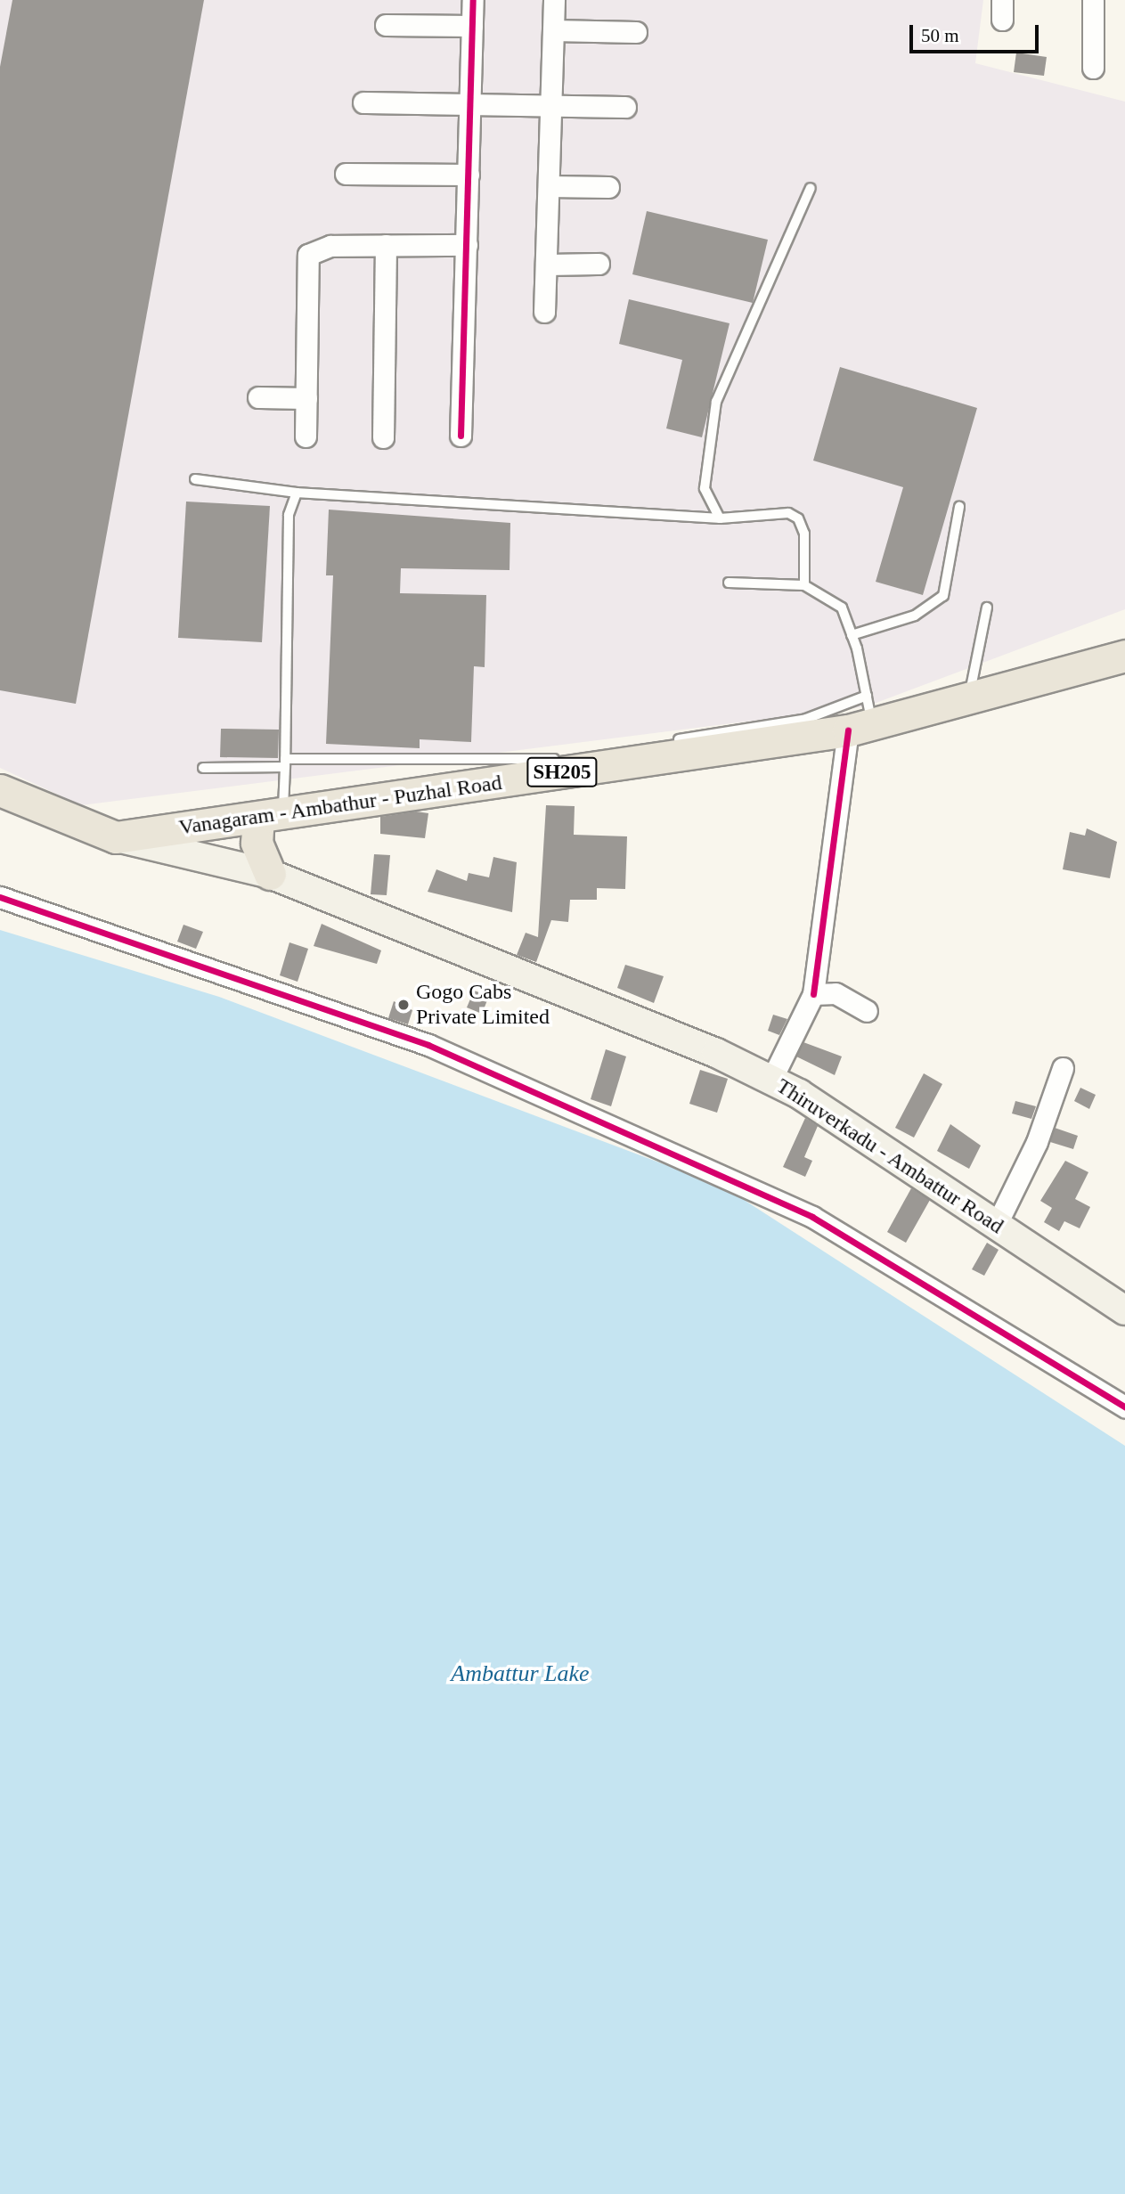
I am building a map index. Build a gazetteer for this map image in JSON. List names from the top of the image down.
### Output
{
  "streets": {
    "main road": ["SH205", "Vanagaram - Ambathur - Puzhal Road", "Thiruverkadu - Ambattur Road"]
  },
  "crossings": [
    ["Vanagaram - Ambathur - Puzhal Road", "Thiruverkadu - Ambattur Road"]
  ],
  "water": ["Ambattur Lake"],
  "places": ["Gogo Cabs Private Limited"],
  "scale_bar": "50 m"
}
